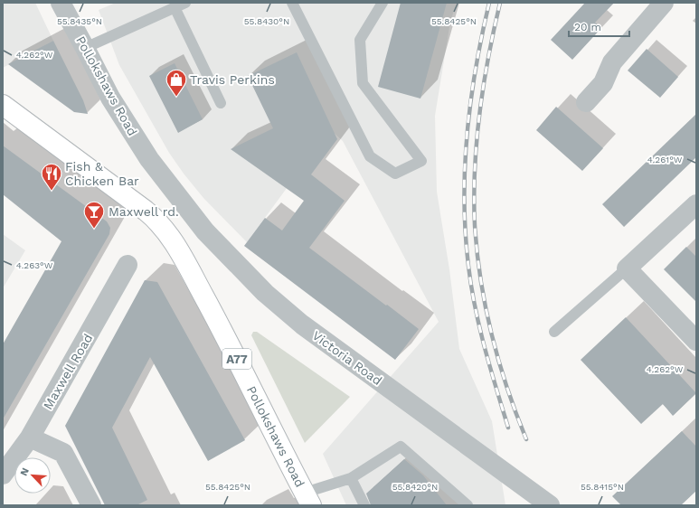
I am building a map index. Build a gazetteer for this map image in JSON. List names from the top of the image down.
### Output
{
  "streets": {
    "main road": ["Pollokshaws Road", "A77"],
    "street": ["Victoria Road", "Maxwell Road"]
  },
  "crossings": [
    ["Pollokshaws Road", "Victoria Road"]
  ],
  "places": {
    "shop": ["Travis Perkins"],
    "restaurant": ["Fish & Chicken Bar"],
    "bar": ["Maxwell rd."]
  },
  "scale_bar": "20 m",
  "north": "top left",
  "coordinates": [
    "55.8435°N",
    "55.8430°N",
    "55.8425°N",
    "4.262°W",
    "4.261°W",
    "4.263°W",
    "55.8420°N",
    "55.8415°N"
  ]
}
